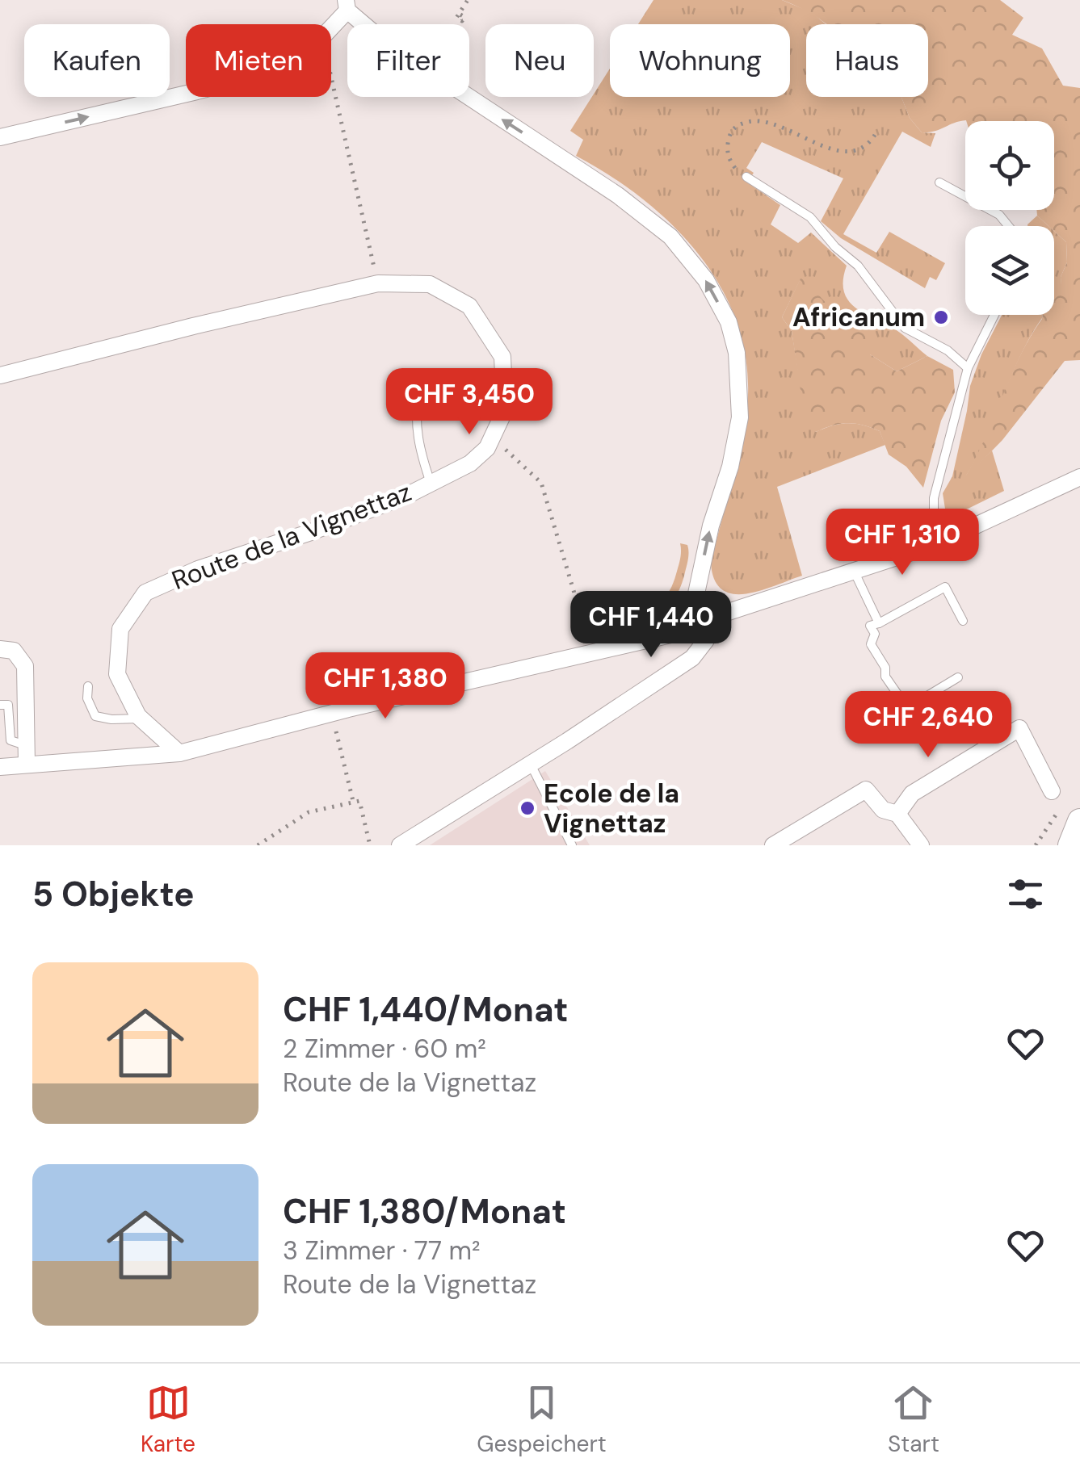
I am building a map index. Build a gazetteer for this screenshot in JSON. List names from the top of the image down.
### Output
{
  "streets": {
    "street": ["Route de la Vignettaz"]
  },
  "places": ["Africanum", "Ecole de la Vignettaz"],
  "page": {
    "chip": [
      "Kaufen",
      "Mieten",
      "Filter",
      "Neu",
      "Wohnung",
      "Haus"
    ],
    "price": [
      "CHF 3,450",
      "CHF 1,310",
      "CHF 1,440",
      "CHF 1,380",
      "CHF 2,640"
    ],
    "heading": "5 Objekte",
    "list": [
      {
        "name": "CHF 1,440/Monat",
        "note": "2 Zimmer · 60 m² · Route de la Vignettaz"
      },
      {
        "name": "CHF 1,380/Monat",
        "note": "3 Zimmer · 77 m² · Route de la Vignettaz"
      }
    ],
    "tabs": ["Karte", "Gespeichert", "Start"]
  }
}
